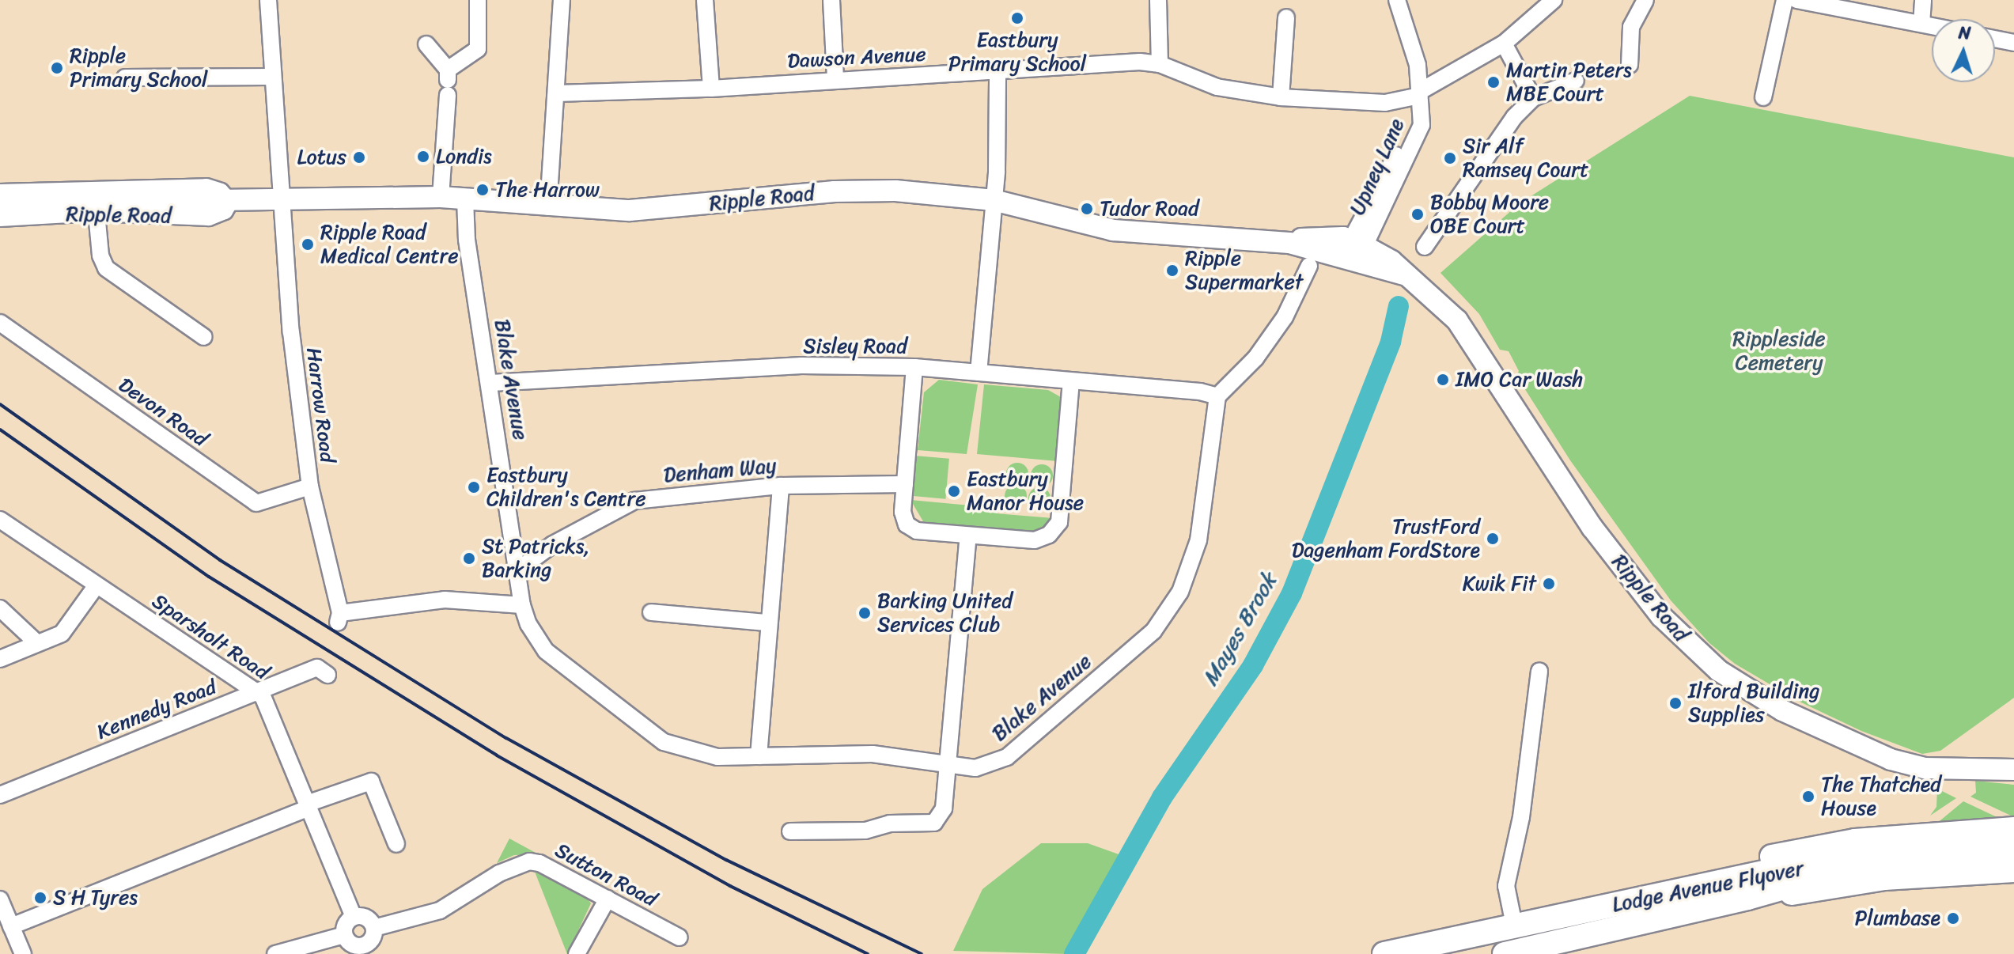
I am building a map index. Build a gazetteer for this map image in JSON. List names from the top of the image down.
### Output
{
  "streets": {
    "highway": ["Lodge Avenue Flyover"],
    "main road": ["Ripple Road"],
    "street": [
      "Dawson Avenue",
      "Upney Lane",
      "Sisley Road",
      "Blake Avenue",
      "Harrow Road",
      "Devon Road",
      "Denham Way",
      "Sparsholt Road",
      "Kennedy Road",
      "Sutton Road"
    ]
  },
  "crossings": [
    ["Dawson Avenue", "Upney Lane"],
    ["Upney Lane", "Ripple Road"],
    ["Ripple Road", "Blake Avenue"],
    ["Ripple Road", "Harrow Road"],
    ["Sisley Road", "Blake Avenue"],
    ["Blake Avenue", "Harrow Road"],
    ["Blake Avenue", "Denham Way"],
    ["Harrow Road", "Devon Road"],
    ["Sparsholt Road", "Kennedy Road"],
    ["Sparsholt Road", "Sutton Road"]
  ],
  "water": ["Mayes Brook"],
  "parks": ["Rippleside Cemetery"],
  "places": [
    "Eastbury Primary School",
    "Ripple Primary School",
    "Martin Peters MBE Court",
    "Londis",
    "Lotus",
    "Sir Alf Ramsey Court",
    "The Harrow",
    "Tudor Road",
    "Bobby Moore OBE Court",
    "Ripple Road Medical Centre",
    "Ripple Supermarket",
    "IMO Car Wash",
    "Eastbury Children's Centre",
    "Eastbury Manor House",
    "TrustFord Dagenham FordStore",
    "St Patricks, Barking",
    "Kwik Fit",
    "Barking United Services Club",
    "Ilford Building Supplies",
    "The Thatched House",
    "S H Tyres",
    "Plumbase"
  ],
  "north": "top"
}
